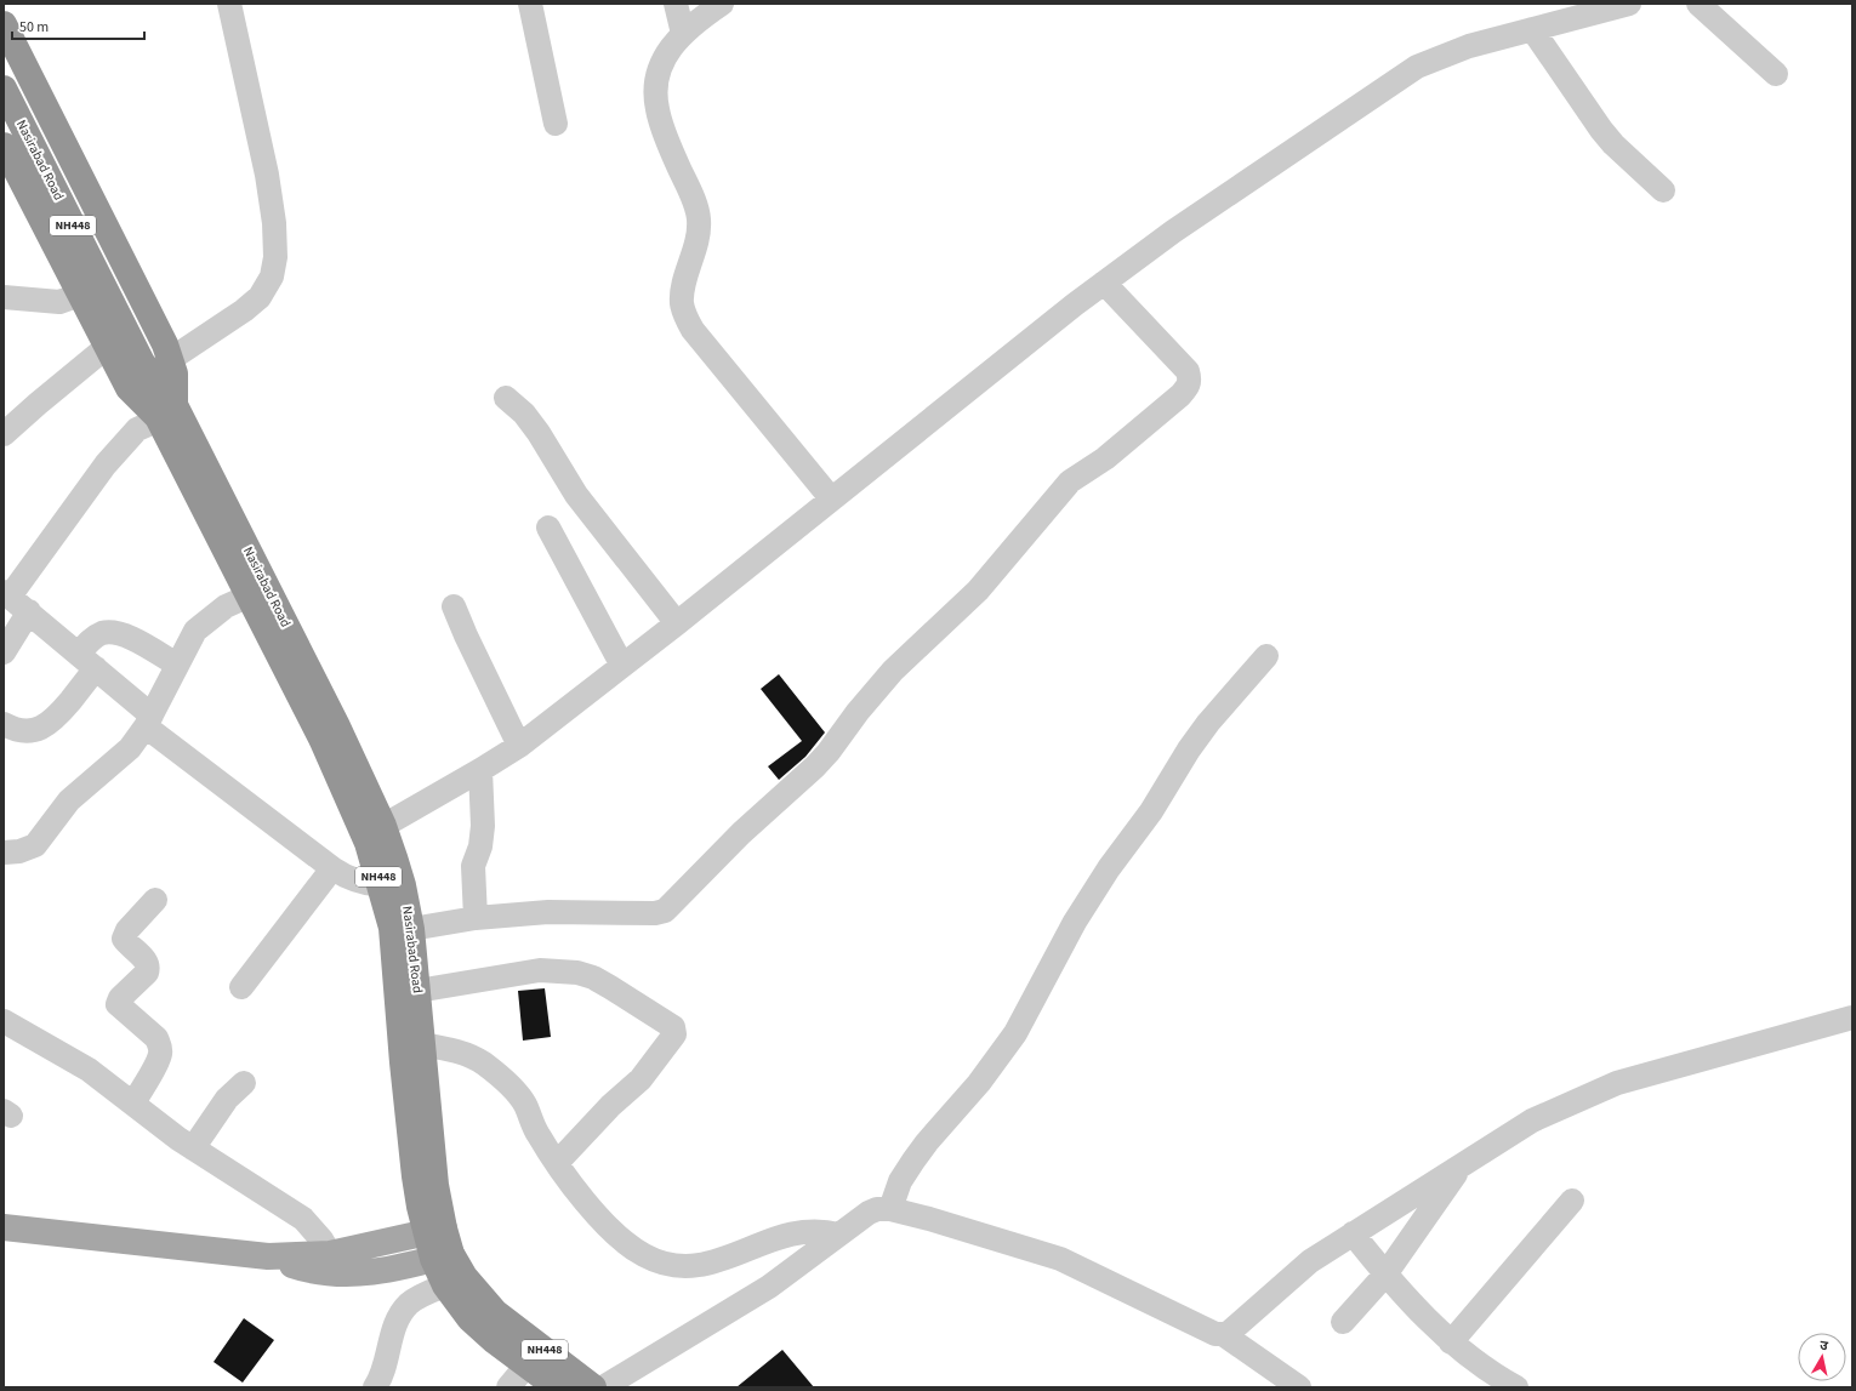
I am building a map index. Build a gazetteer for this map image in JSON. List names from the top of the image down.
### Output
{
  "streets": {
    "highway": ["Nasirabad Road", "NH448"]
  },
  "scale_bar": "50 m",
  "north": "top"
}
